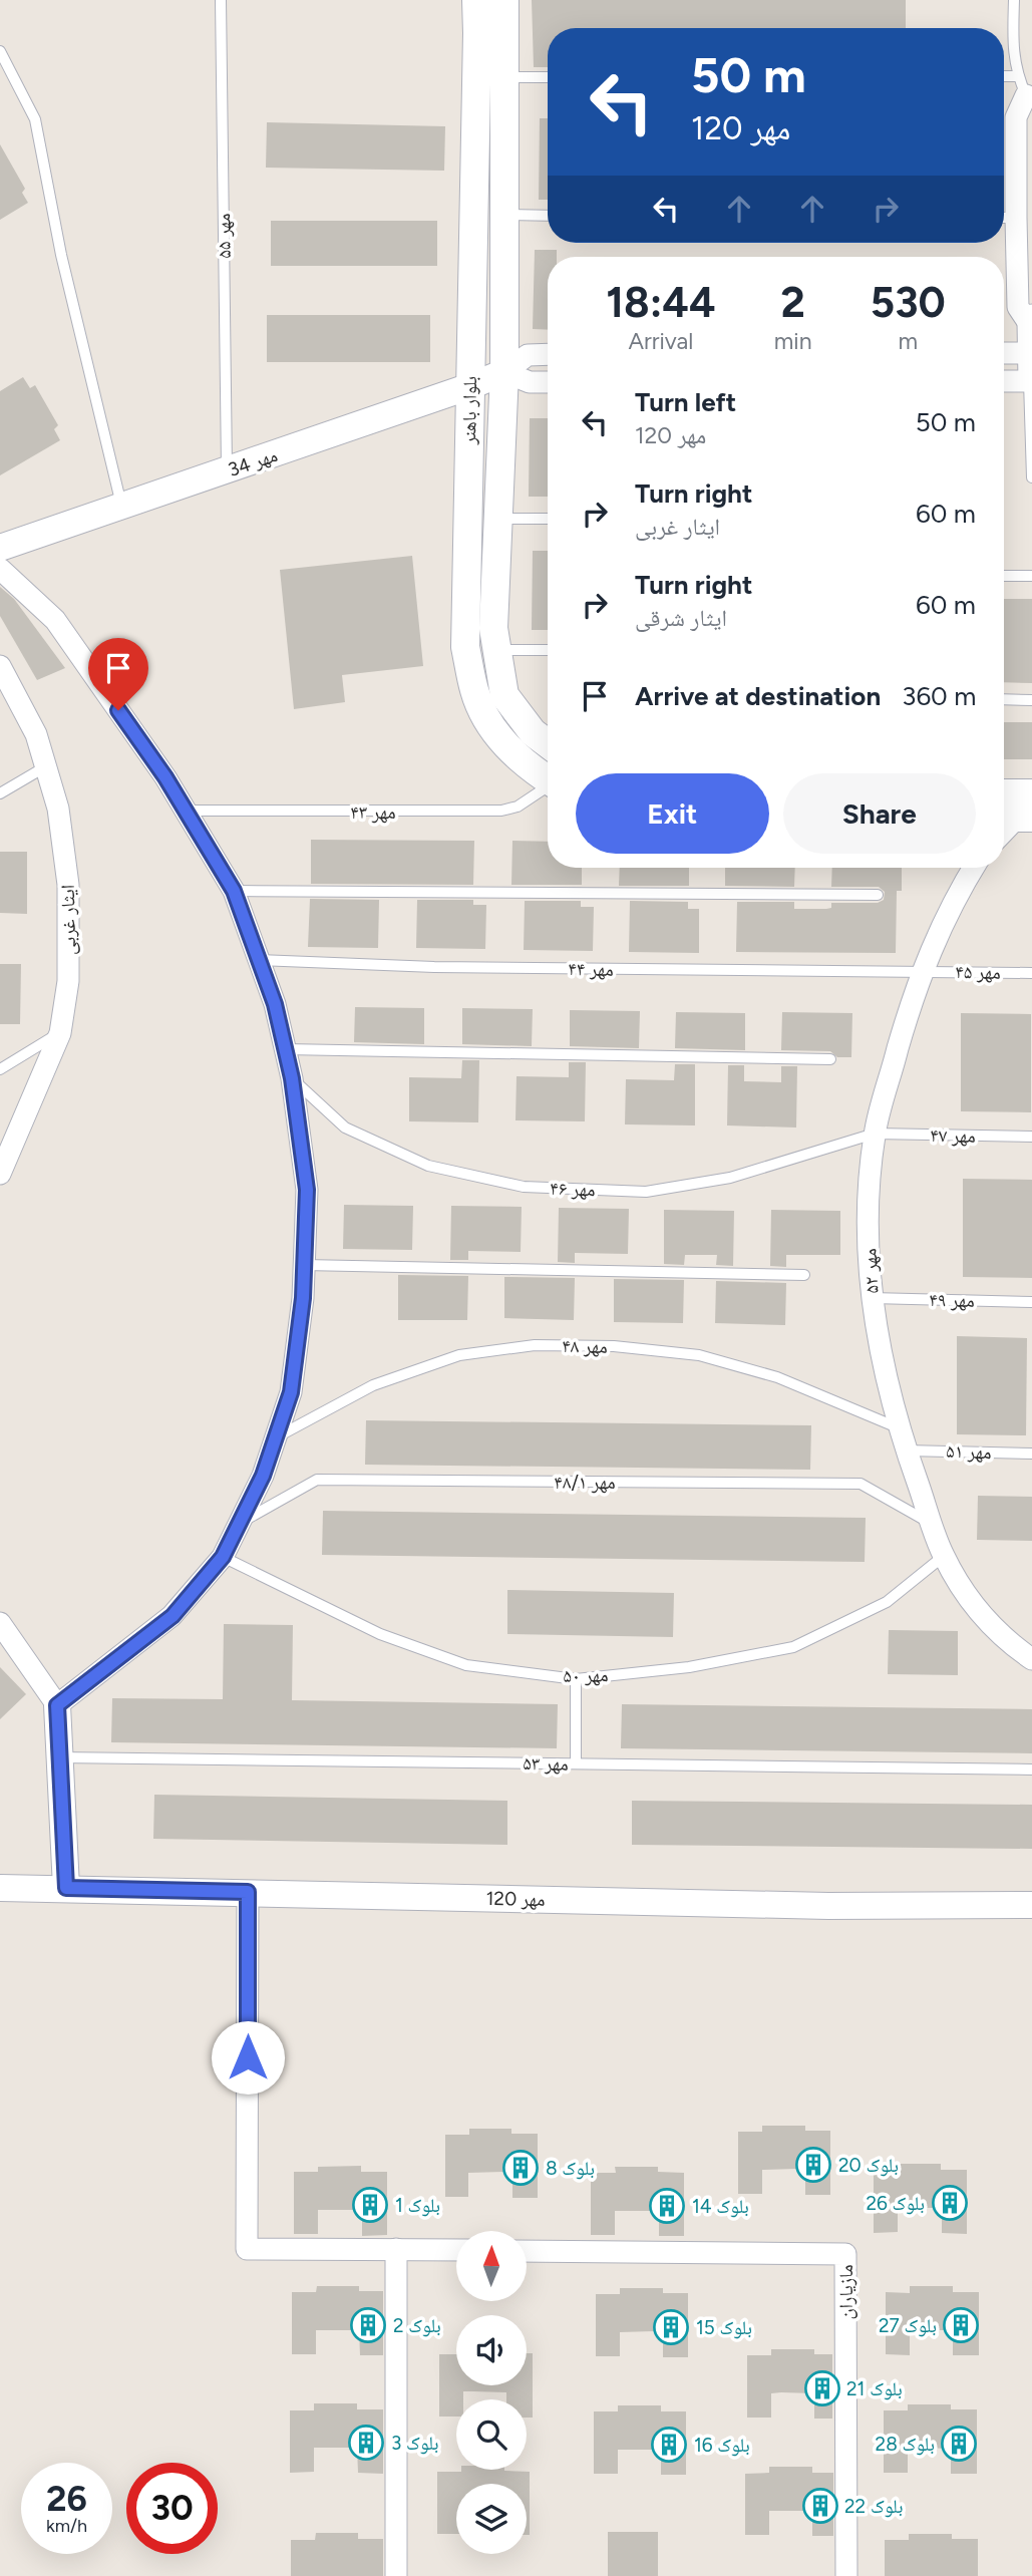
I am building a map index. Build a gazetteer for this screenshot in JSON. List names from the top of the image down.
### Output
{
  "streets": {
    "main road": ["بلوار باهنر"],
    "street": [
      "مهر 34",
      "ایثار غربی",
      "مهر ۵۲",
      "مهر 120",
      "مازیاران"
    ],
    "lane": [
      "مهر ۵۵",
      "مهر ۴۳",
      "مهر ۴۴",
      "مهر ۴۵",
      "مهر ۴۷",
      "مهر ۴۶",
      "مهر ۴۹",
      "مهر ۴۸",
      "مهر ۵۱",
      "مهر ۴۸/۱",
      "مهر ۵۰",
      "مهر ۵۳"
    ]
  },
  "crossings": [
    ["مهر ۵۵", "مهر 34"],
    ["بلوار باهنر", "مهر 34"],
    ["مهر ۴۴", "مهر ۴۵"],
    ["مهر ۴۴", "مهر ۵۲"],
    ["مهر ۴۵", "مهر ۵۲"],
    ["مهر ۴۷", "مهر ۴۶"],
    ["مهر ۴۷", "مهر ۵۲"],
    ["مهر ۴۶", "مهر ۵۲"],
    ["مهر ۵۲", "مهر ۴۹"],
    ["مهر ۵۲", "مهر ۴۸"],
    ["مهر ۵۲", "مهر ۵۱"],
    ["مهر ۵۲", "مهر ۴۸/۱"],
    ["مهر ۵۲", "مهر ۵۰"]
  ],
  "places": {
    "building": [
      "بلوک 20",
      "بلوک 8",
      "بلوک 26",
      "بلوک 1",
      "بلوک 14",
      "بلوک 2",
      "بلوک 27",
      "بلوک 15",
      "بلوک 21",
      "بلوک 3",
      "بلوک 28",
      "بلوک 16",
      "بلوک 22"
    ]
  },
  "north": "top",
  "page": {
    "turn": ["50 m", "مهر 120"],
    "eta": [
      "18:44",
      "Arrival",
      "2",
      "min",
      "530",
      "m"
    ],
    "list": [
      {
        "name": "Turn left",
        "note": "مهر 120",
        "value": "50 m"
      },
      {
        "name": "Turn right",
        "note": "ایثار غربی",
        "value": "60 m"
      },
      {
        "name": "Turn right",
        "note": "ایثار شرقی",
        "value": "60 m"
      },
      {
        "name": "Arrive at destination",
        "value": "360 m"
      }
    ],
    "buttons": ["Exit", "Share"],
    "speed": "26 km/h",
    "limit": "30"
  }
}
